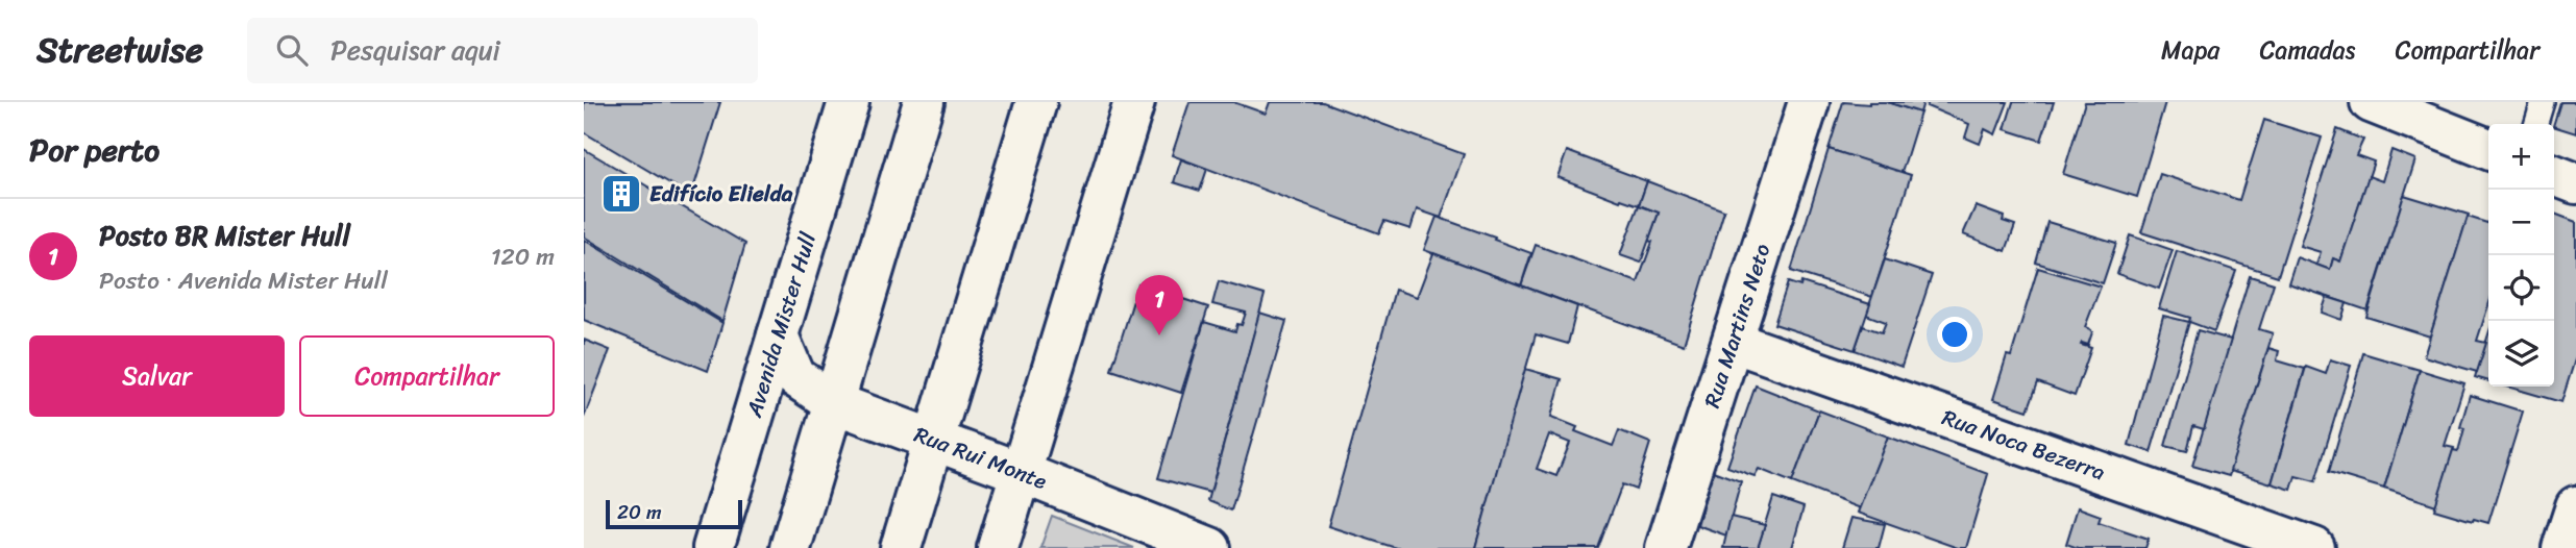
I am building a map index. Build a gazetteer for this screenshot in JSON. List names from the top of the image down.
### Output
{
  "streets": {
    "main road": [
      "Avenida Mister Hull",
      "Rua Martins Neto",
      "Rua Noca Bezerra",
      "Rua Rui Monte"
    ]
  },
  "crossings": [
    ["Avenida Mister Hull", "Rua Rui Monte"],
    ["Rua Martins Neto", "Rua Noca Bezerra"]
  ],
  "places": {
    "building": ["Edifício Elielda"]
  },
  "scale_bar": "20 m",
  "page": {
    "header": "Streetwise",
    "search": "Pesquisar aqui",
    "nav": ["Mapa", "Camadas", "Compartilhar"],
    "heading": "Por perto",
    "map_buttons": ["+", "−"],
    "list": [
      {
        "mark": "1",
        "name": "Posto BR Mister Hull",
        "note": "Posto · Avenida Mister Hull",
        "value": "120 m"
      }
    ],
    "pins": "1",
    "buttons": ["Salvar", "Compartilhar"],
    "scale": "20 m"
  }
}
